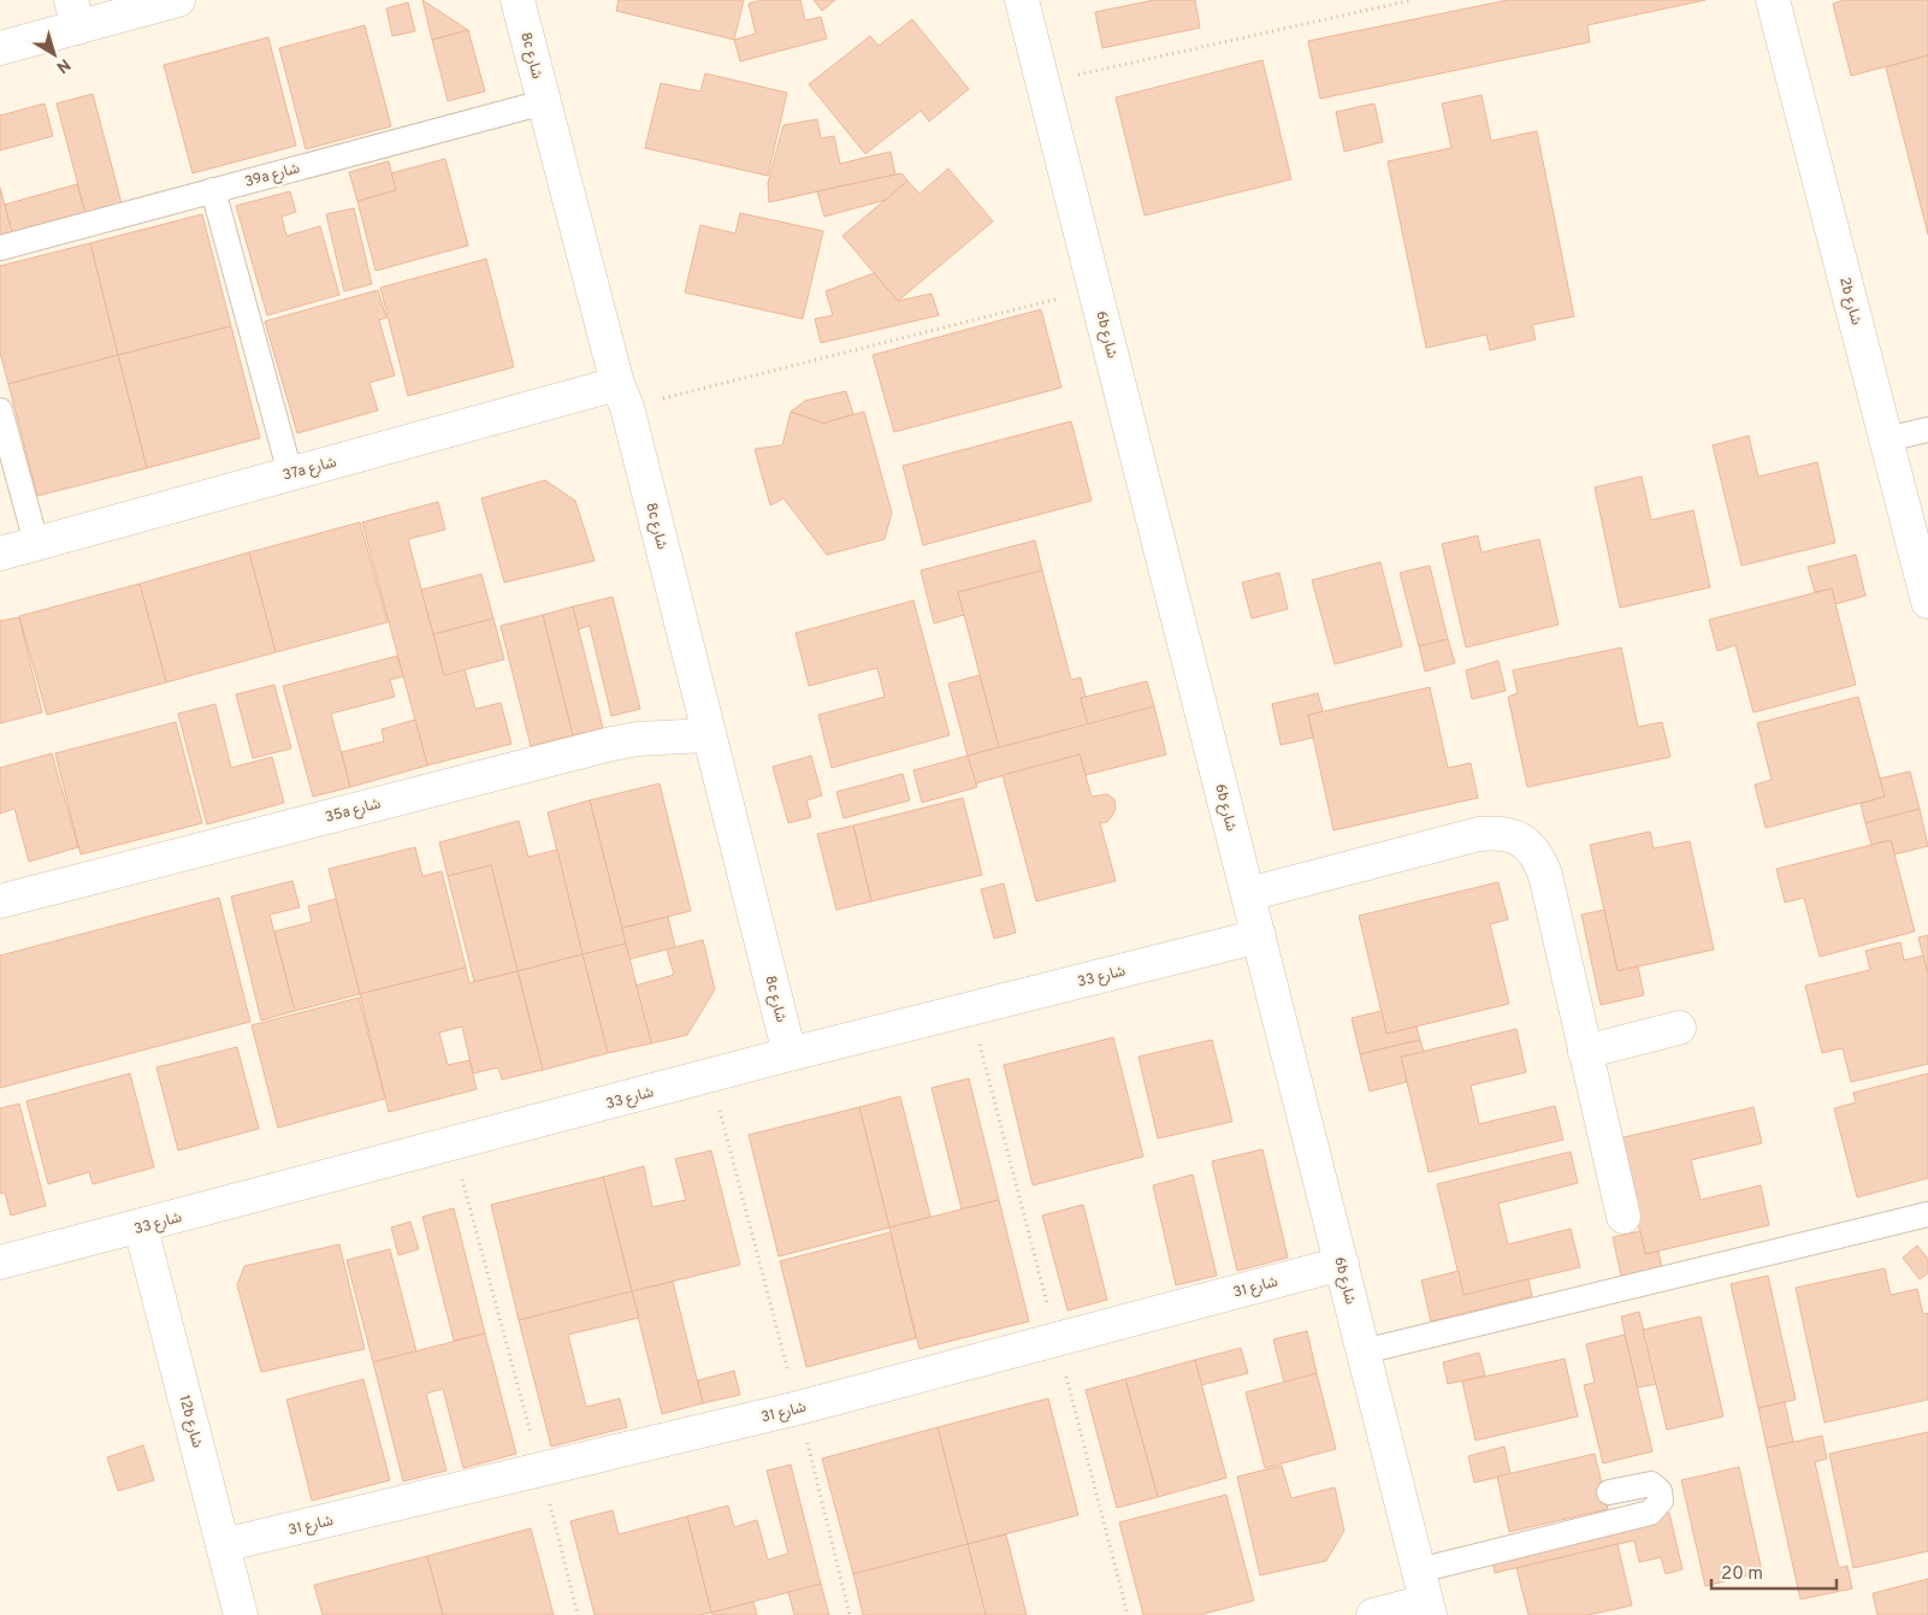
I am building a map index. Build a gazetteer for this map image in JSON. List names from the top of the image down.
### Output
{
  "streets": {
    "street": [
      "8c شارع",
      "2b شارع",
      "6b شارع",
      "37a شارع",
      "35a شارع",
      "شارع 33",
      "شارع 31",
      "12b شارع"
    ],
    "lane": ["39a شارع"]
  },
  "crossings": [
    ["8c شارع", "39a شارع"],
    ["8c شارع", "37a شارع"],
    ["8c شارع", "35a شارع"],
    ["8c شارع", "شارع 33"],
    ["6b شارع", "شارع 33"],
    ["6b شارع", "شارع 31"],
    ["شارع 33", "12b شارع"],
    ["شارع 31", "12b شارع"]
  ],
  "scale_bar": "20 m",
  "north": "bottom right"
}
